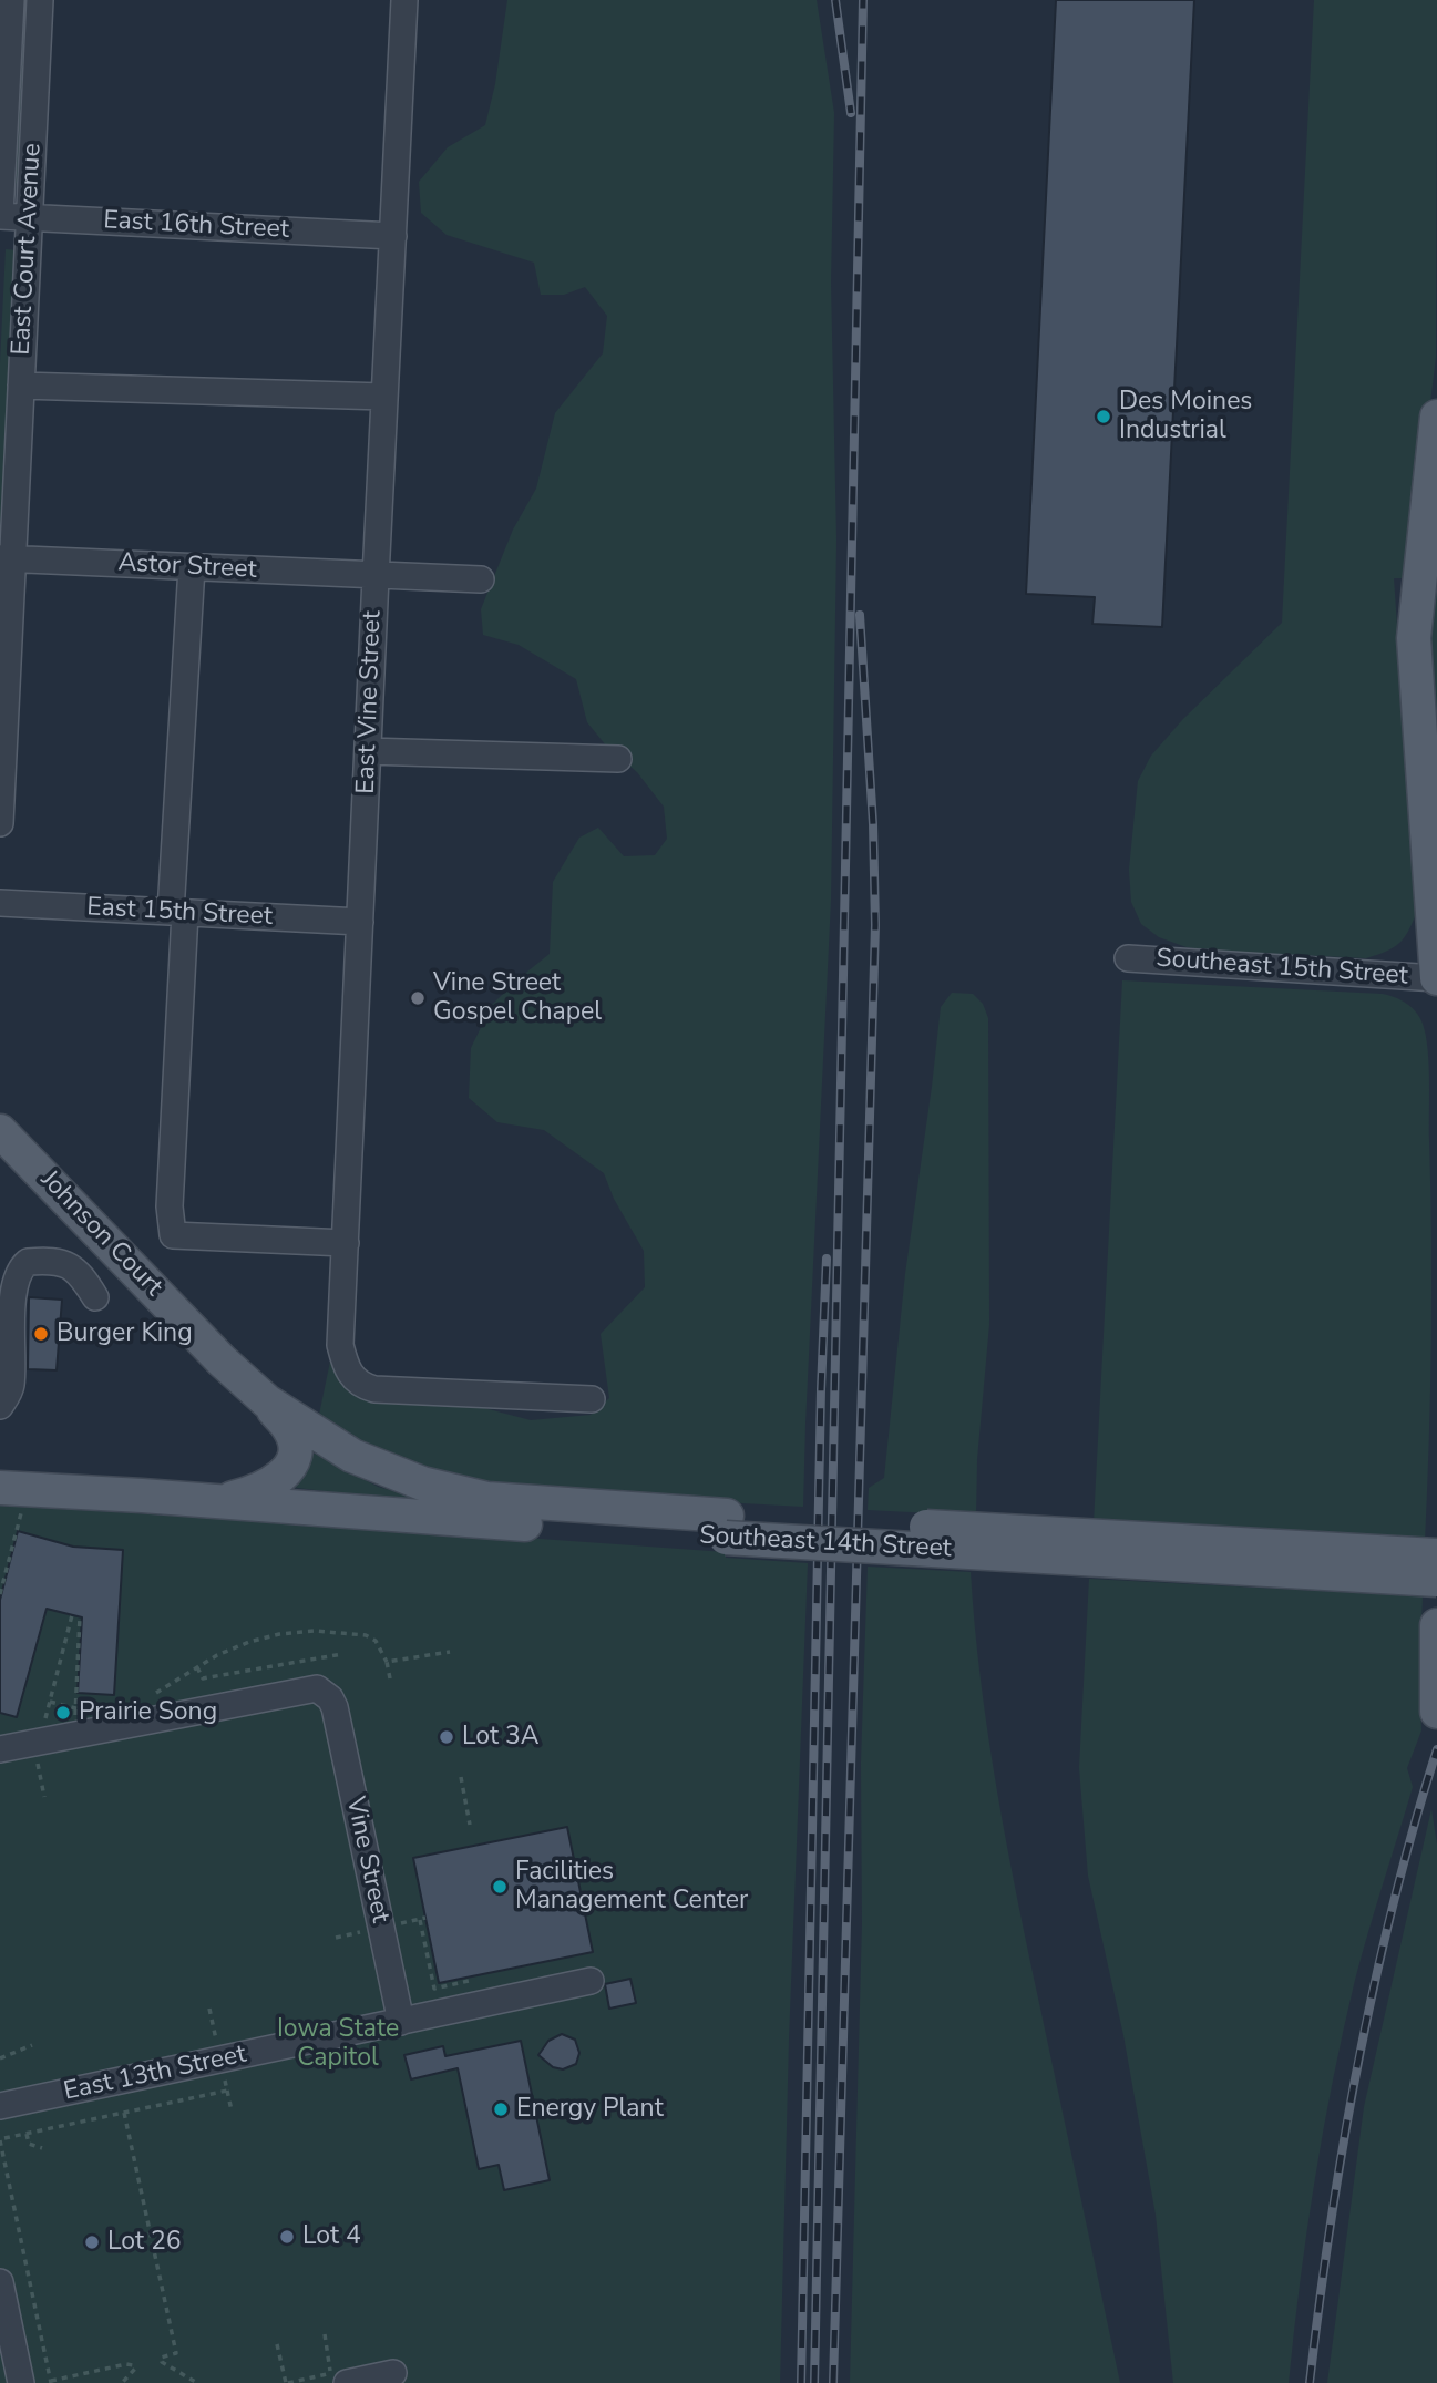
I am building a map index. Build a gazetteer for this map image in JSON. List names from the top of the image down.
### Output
{
  "streets": {
    "main road": ["Johnson Court", "Southeast 14th Street"],
    "street": [
      "East 16th Street",
      "East Court Avenue",
      "Astor Street",
      "East Vine Street",
      "East 15th Street",
      "Southeast 15th Street",
      "Vine Street",
      "East 13th Street"
    ]
  },
  "crossings": [
    ["East 16th Street", "East Court Avenue"],
    ["East 16th Street", "East Vine Street"],
    ["East Court Avenue", "Astor Street"],
    ["Astor Street", "East Vine Street"],
    ["East Vine Street", "East 15th Street"],
    ["Johnson Court", "Southeast 14th Street"],
    ["Vine Street", "East 13th Street"]
  ],
  "parks": ["Iowa State Capitol"],
  "places": [
    "Des Moines Industrial",
    "Vine Street Gospel Chapel",
    "Burger King",
    "Prairie Song",
    "Lot 3A",
    "Facilities Management Center",
    "Energy Plant",
    "Lot 4",
    "Lot 26"
  ]
}
